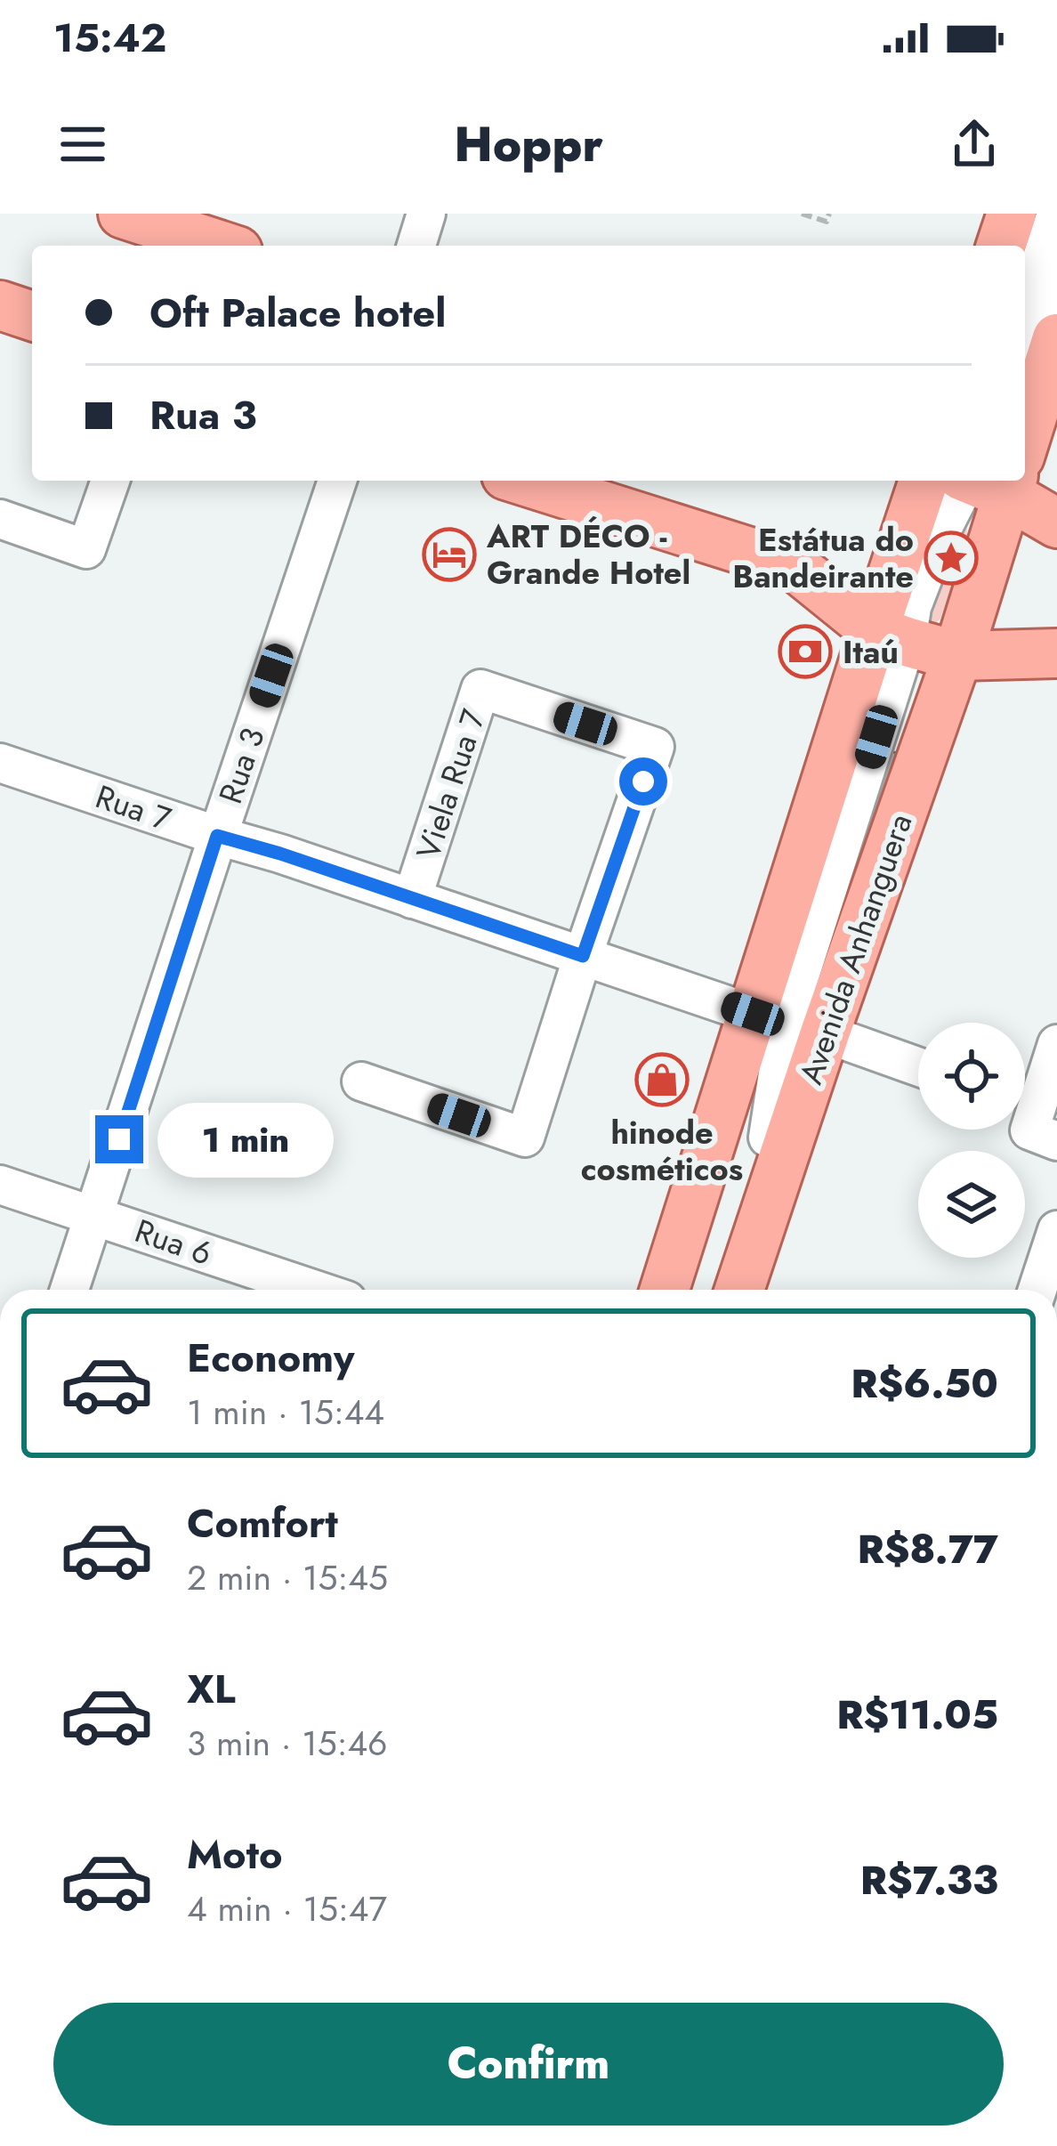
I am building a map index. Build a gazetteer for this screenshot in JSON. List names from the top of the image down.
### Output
{
  "streets": {
    "main road": ["Avenida Anhanguera"],
    "street": [
      "Rua 3",
      "Viela Rua 7",
      "Rua 7",
      "Rua 6"
    ]
  },
  "crossings": [
    ["Rua 3", "Rua 7"],
    ["Rua 3", "Rua 6"],
    ["Viela Rua 7", "Rua 7"],
    ["Rua 7", "Avenida Anhanguera"]
  ],
  "places": {
    "hotel": ["ART DÉCO - Grande Hotel"],
    "place": ["Estátua do Bandeirante"],
    "bank": ["Itaú"],
    "shop": ["hinode cosméticos"]
  },
  "page": {
    "status": "15:42",
    "header": "Hoppr",
    "banner": ["Oft Palace hotel", "Rua 3"],
    "bubble": "1 min",
    "list": [
      {
        "name": "Economy",
        "note": "1 min · 15:44",
        "value": "R$6.50"
      },
      {
        "name": "Comfort",
        "note": "2 min · 15:45",
        "value": "R$8.77"
      },
      {
        "name": "XL",
        "note": "3 min · 15:46",
        "value": "R$11.05"
      },
      {
        "name": "Moto",
        "note": "4 min · 15:47",
        "value": "R$7.33"
      }
    ],
    "buttons": "Confirm"
  }
}
